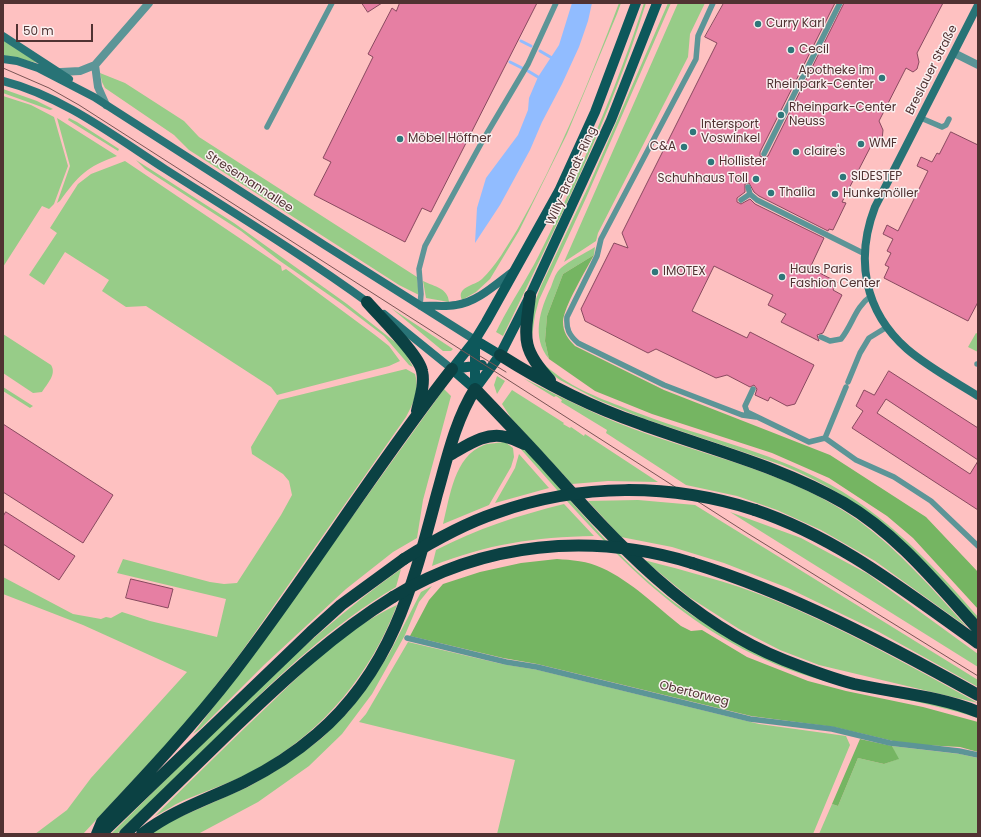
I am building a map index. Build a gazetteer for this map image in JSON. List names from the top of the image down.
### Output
{
  "streets": {
    "main road": ["Breslauer Straße", "Willy-Brandt-Ring", "Stresemannallee"],
    "lane": ["Obertorweg"]
  },
  "crossings": [
    ["Willy-Brandt-Ring", "Stresemannallee"]
  ],
  "places": [
    "Curry Karl",
    "Cecil",
    "Apotheke im Rheinpark-Center",
    "Rheinpark-Center Neuss",
    "Intersport Voswinkel",
    "Möbel Höffner",
    "WMF",
    "C&A",
    "claire's",
    "Hollister",
    "SIDESTEP",
    "Schuhhaus Toll",
    "Thalia",
    "Hunkemöller",
    "IMOTEX",
    "Haus Paris Fashion Center"
  ],
  "scale_bar": "50 m"
}
